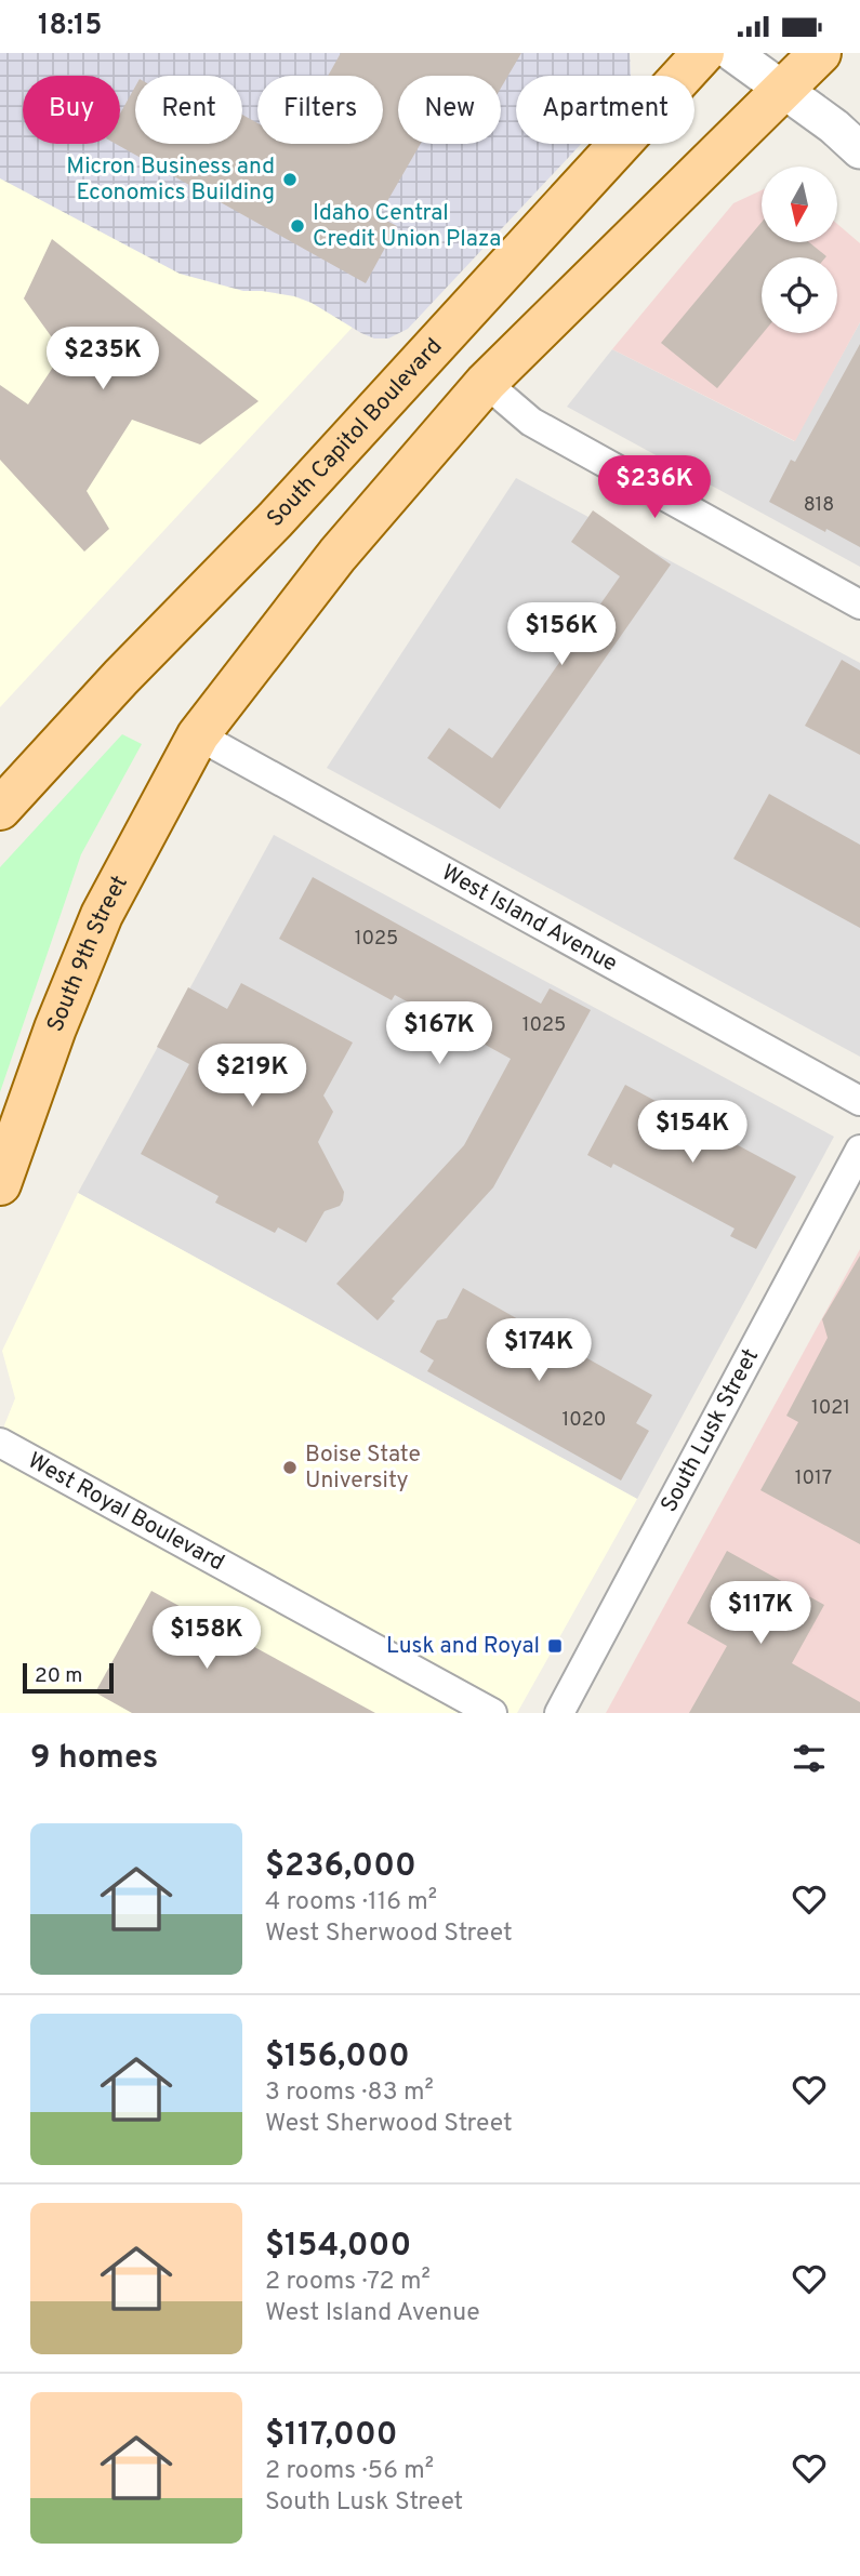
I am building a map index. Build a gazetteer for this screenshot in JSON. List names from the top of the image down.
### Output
{
  "streets": {
    "main road": ["South Capitol Boulevard", "South 9th Street"],
    "street": ["West Island Avenue", "South Lusk Street", "West Royal Boulevard"]
  },
  "crossings": [
    ["West Island Avenue", "South 9th Street"]
  ],
  "places": {
    "other": ["Micron Business and Economics Building", "Idaho Central Credit Union Plaza", "Boise State University"],
    "transit": ["Lusk and Royal"]
  },
  "house_numbers": [
    "818",
    "1025",
    "1025",
    "1021",
    "1020",
    "1017"
  ],
  "scale_bar": "20 m",
  "north": "bottom",
  "page": {
    "status": "18:15",
    "chip": [
      "Buy",
      "Rent",
      "Filters",
      "New",
      "Apartment"
    ],
    "price": [
      "$235K",
      "$236K",
      "$156K",
      "$167K",
      "$219K",
      "$154K",
      "$174K",
      "$117K",
      "$158K"
    ],
    "scale": "20 m",
    "heading": "9 homes",
    "list": [
      {
        "name": "$236,000",
        "note": "4 rooms · 116 m² · West Sherwood Street"
      },
      {
        "name": "$156,000",
        "note": "3 rooms · 83 m² · West Sherwood Street"
      },
      {
        "name": "$154,000",
        "note": "2 rooms · 72 m² · West Island Avenue"
      },
      {
        "name": "$117,000",
        "note": "2 rooms · 56 m² · South Lusk Street"
      }
    ]
  }
}
